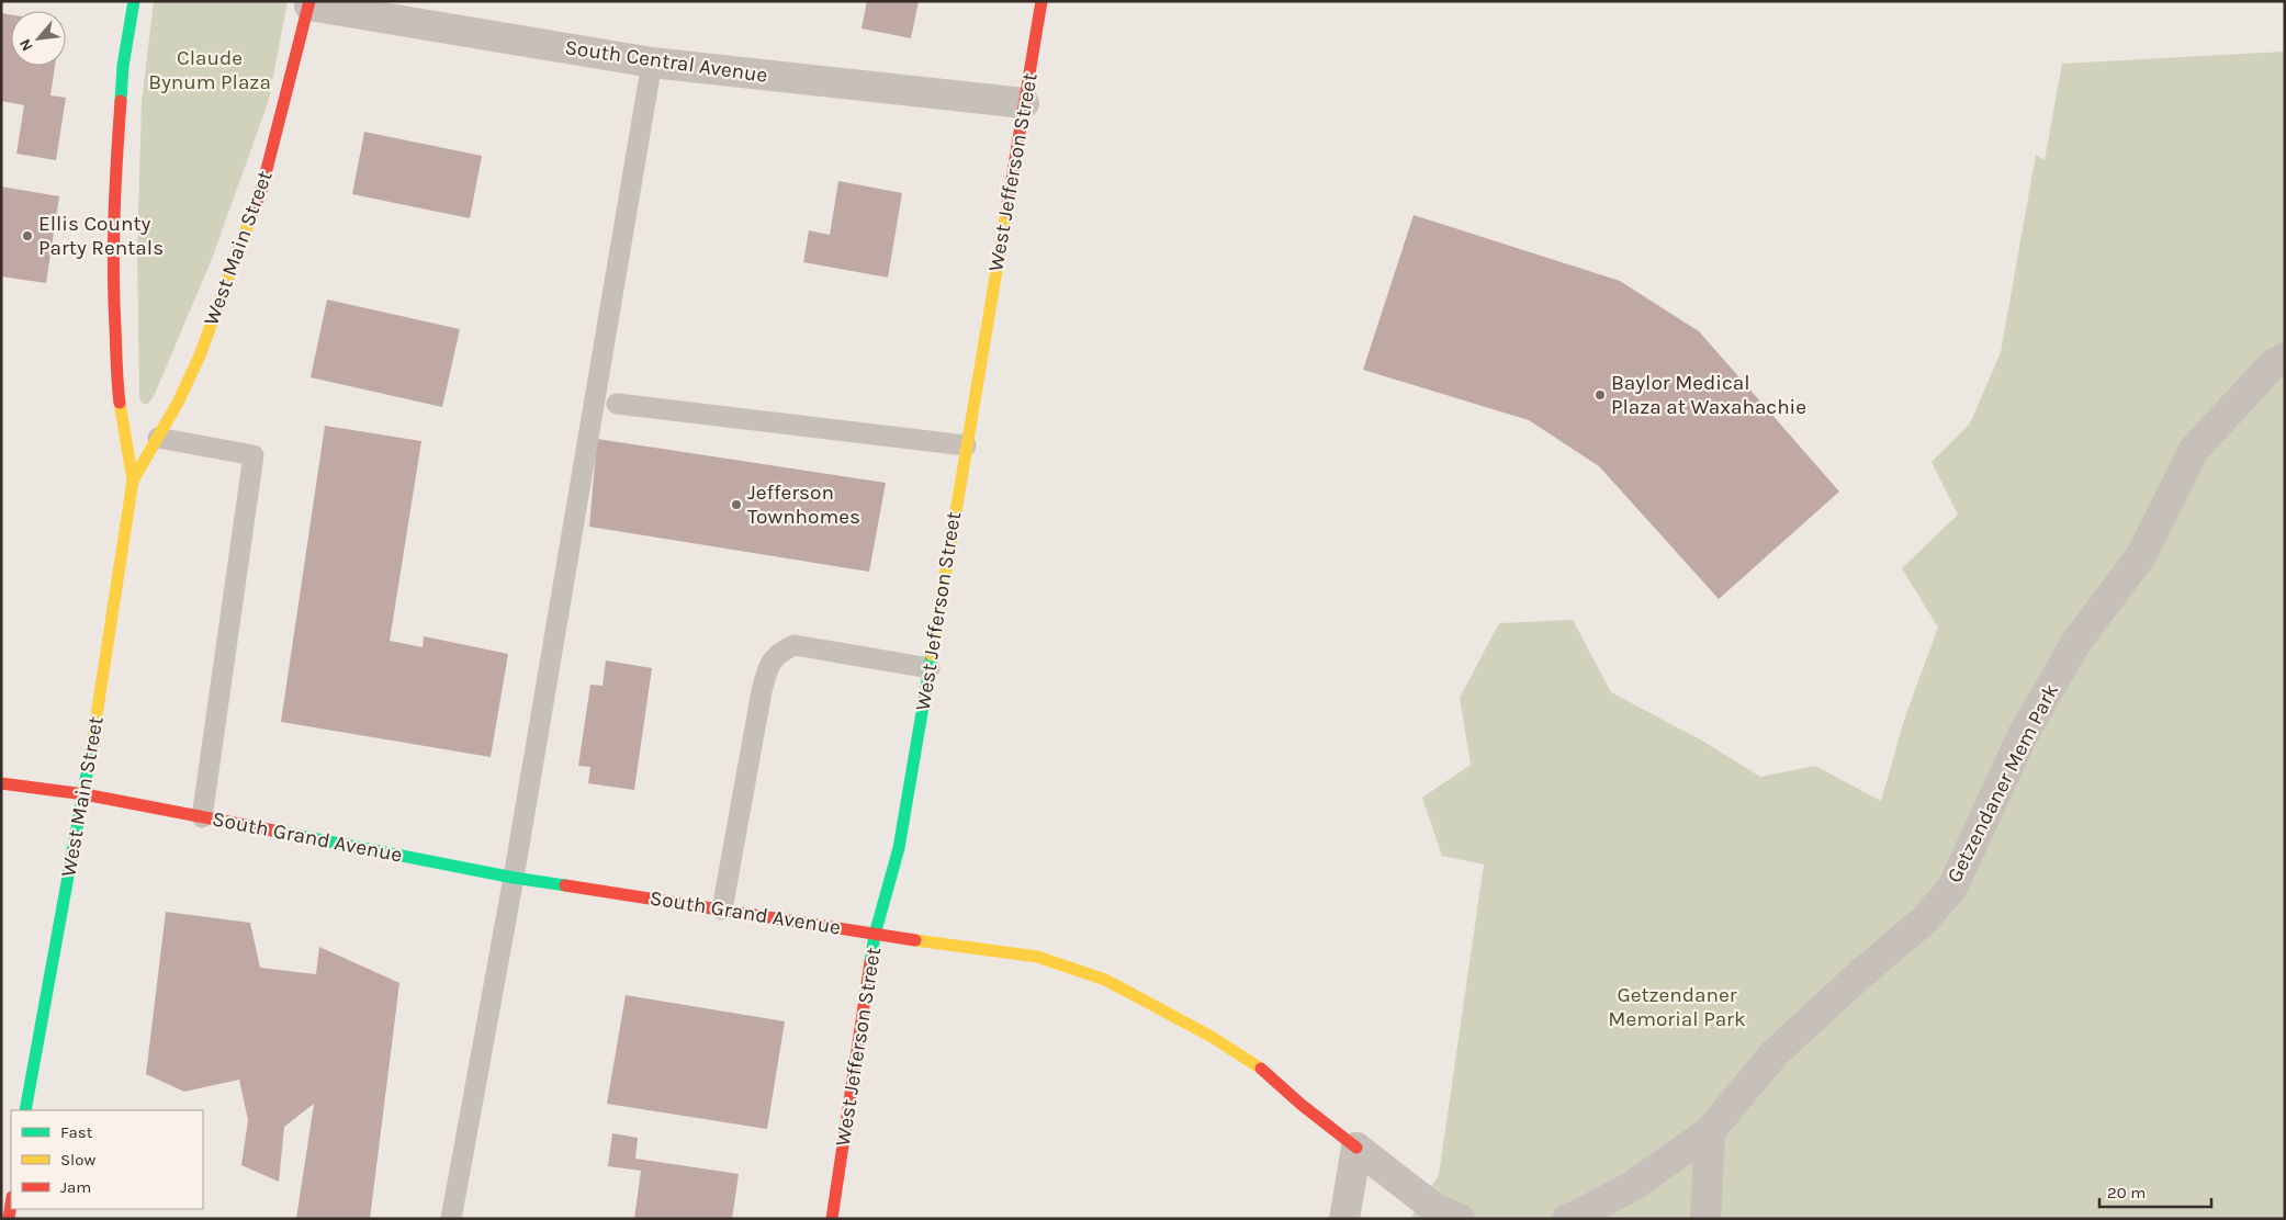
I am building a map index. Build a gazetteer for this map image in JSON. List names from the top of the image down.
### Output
{
  "streets": {
    "street": [
      "South Central Avenue",
      "West Jefferson Street",
      "West Main Street",
      "Getzendaner Mem Park",
      "South Grand Avenue"
    ]
  },
  "crossings": [
    ["South Central Avenue", "West Jefferson Street"],
    ["South Central Avenue", "West Main Street"],
    ["West Jefferson Street", "South Grand Avenue"],
    ["West Main Street", "South Grand Avenue"]
  ],
  "parks": ["Claude Bynum Plaza", "Getzendaner Memorial Park"],
  "places": ["Ellis County Party Rentals", "Baylor Medical Plaza at Waxahachie", "Jefferson Townhomes"],
  "legend": ["Fast", "Slow", "Jam"],
  "scale_bar": "20 m",
  "north": "bottom left"
}
